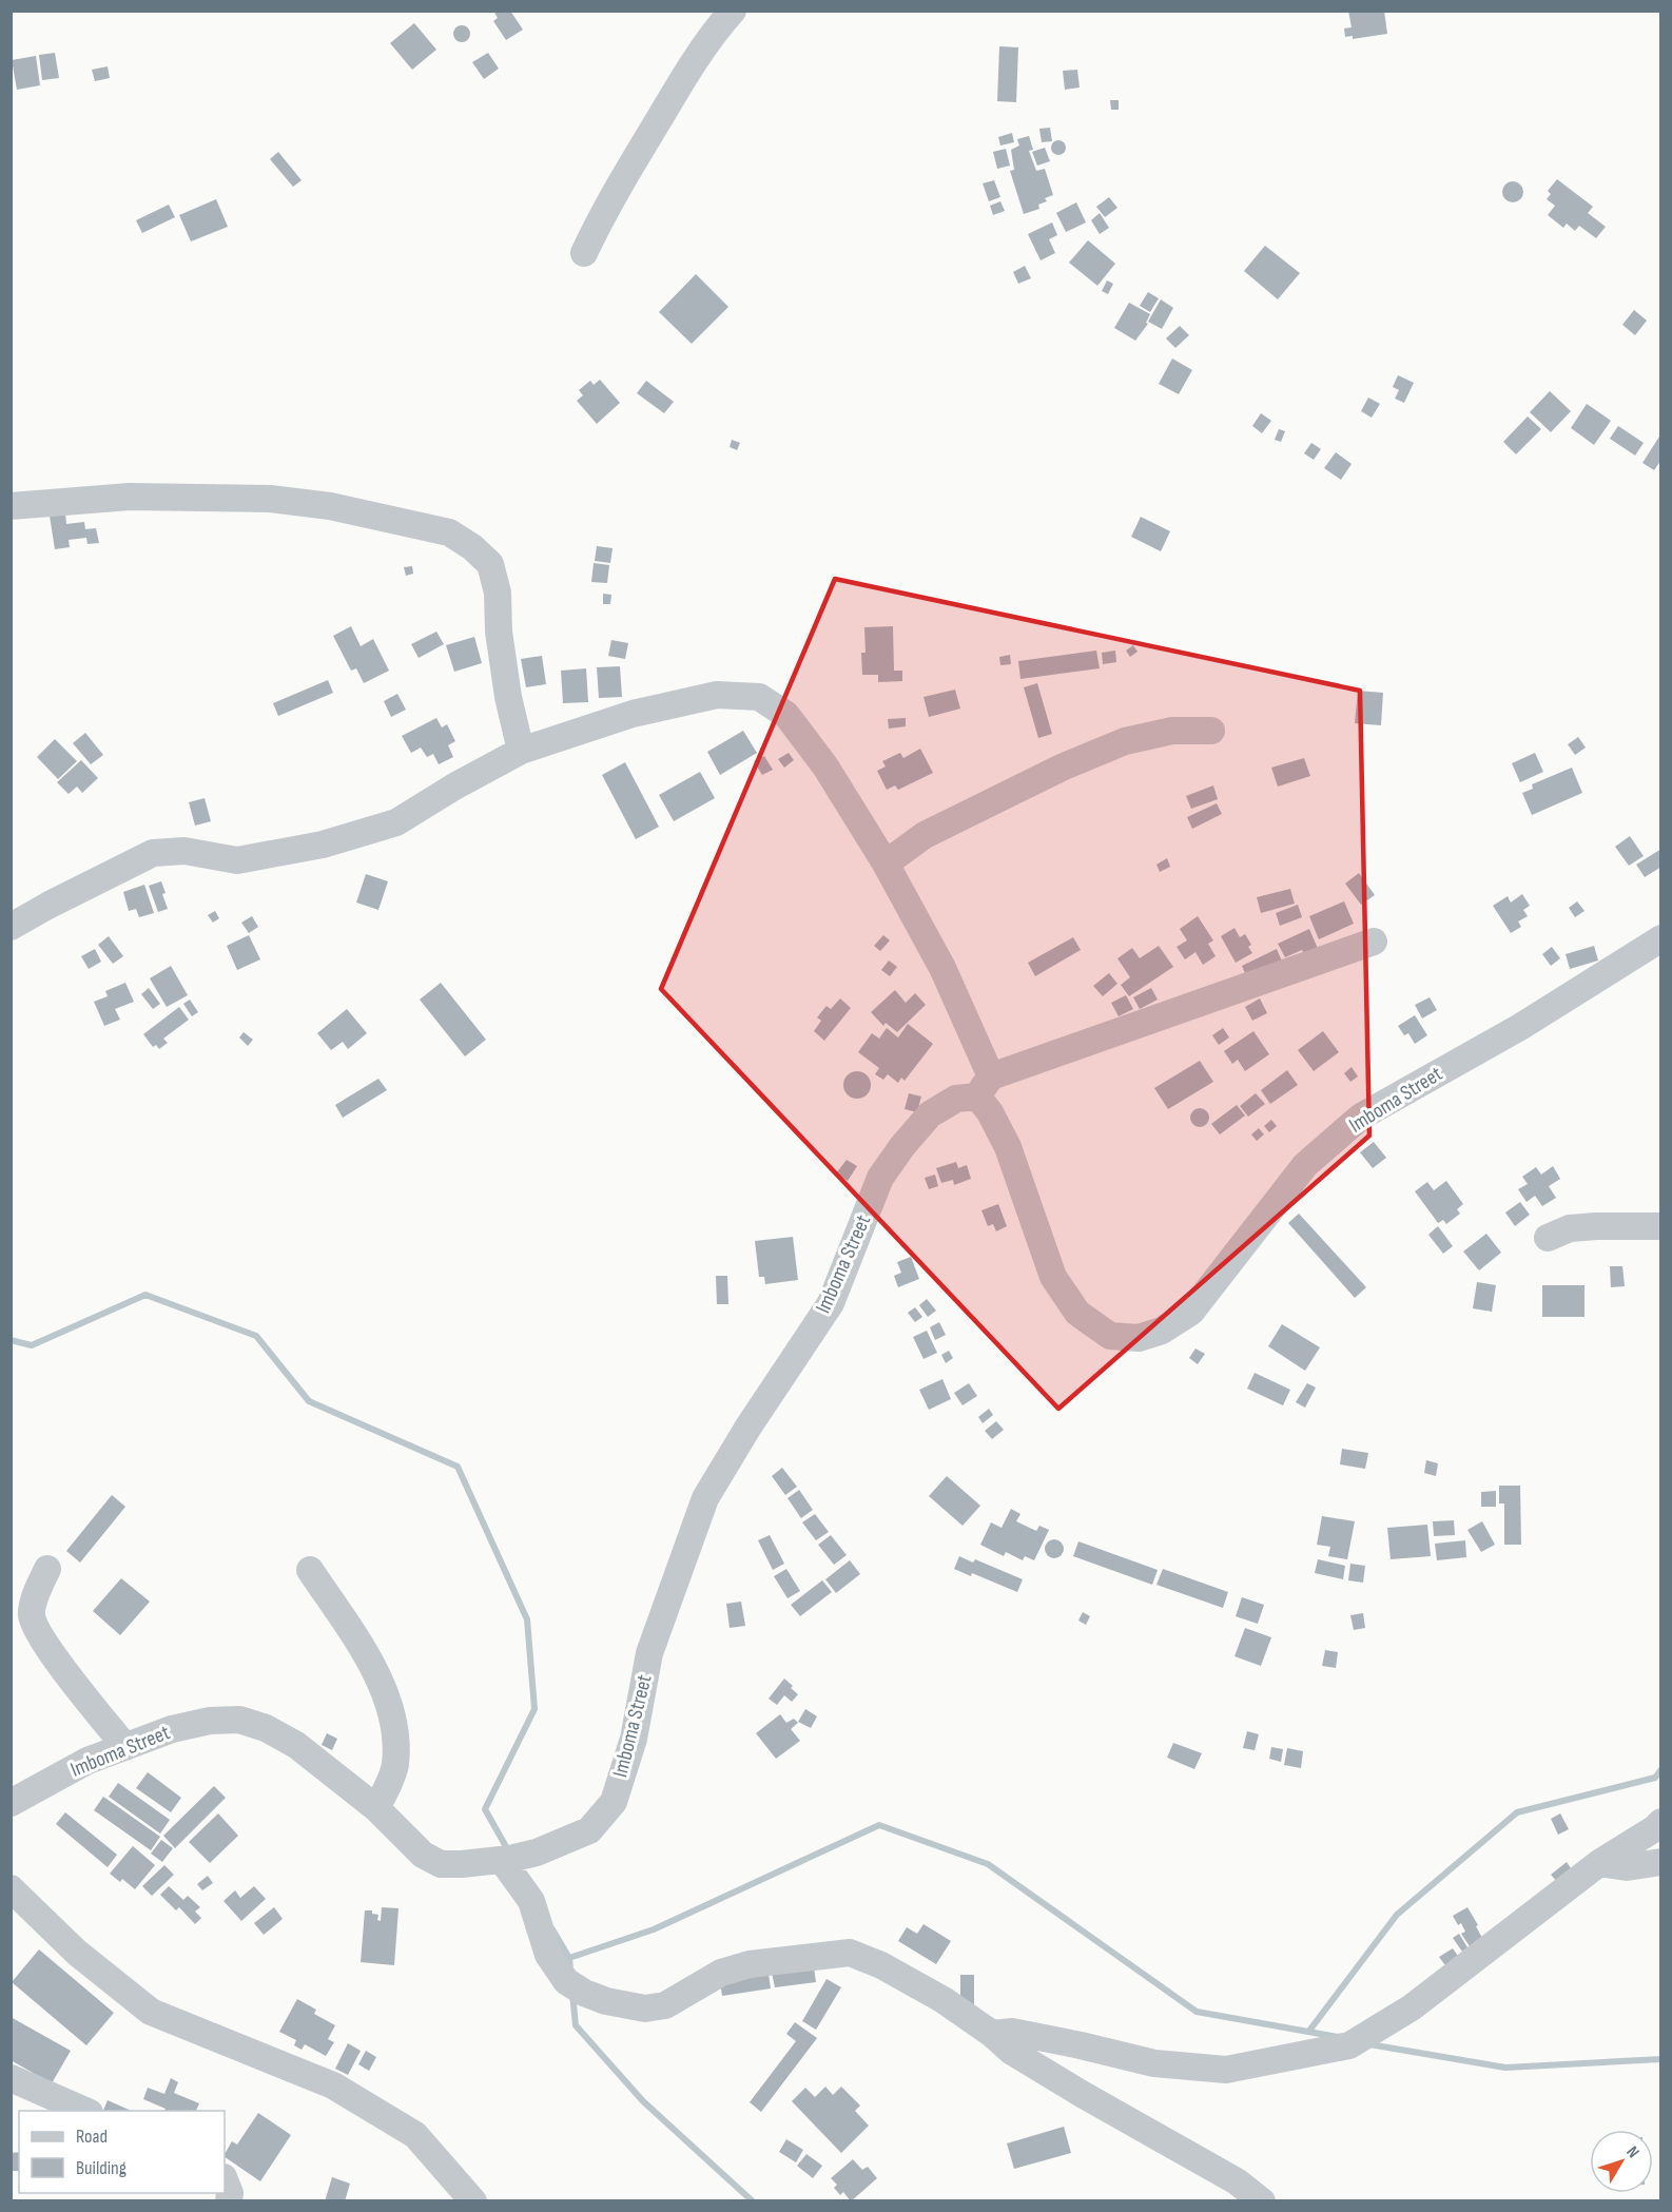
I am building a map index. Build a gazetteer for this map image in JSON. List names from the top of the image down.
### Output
{
  "streets": {
    "street": ["Imboma Street"]
  },
  "legend": ["Road", "Building"],
  "north": "top right"
}
